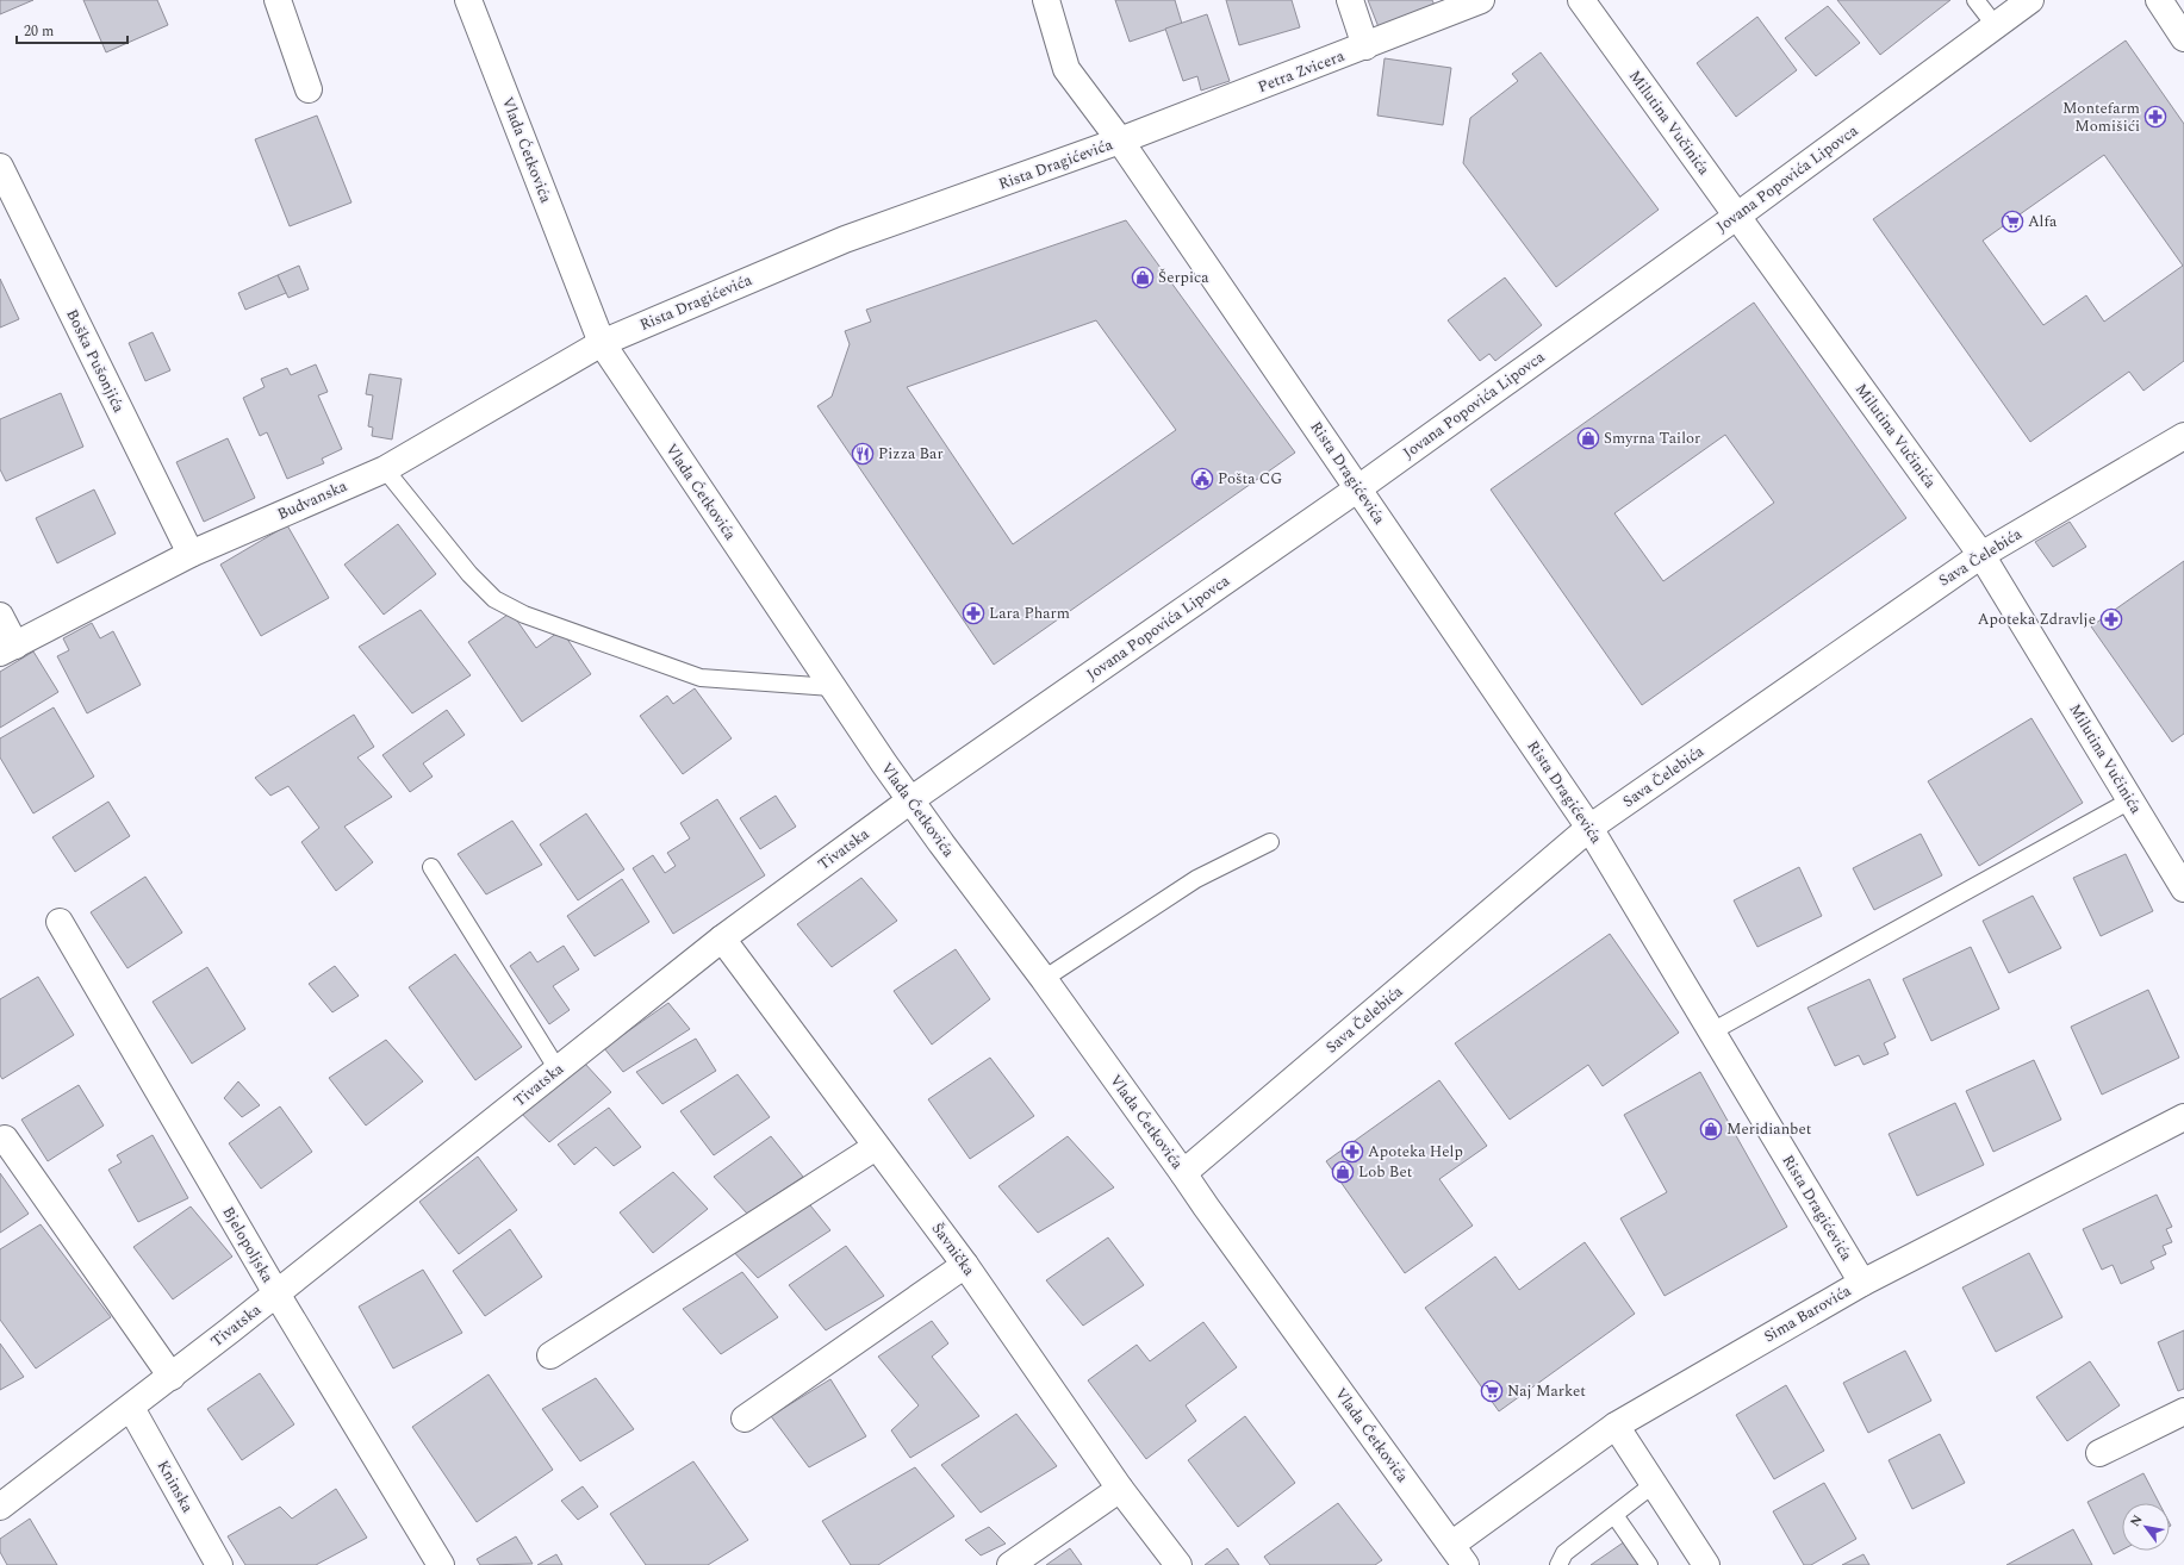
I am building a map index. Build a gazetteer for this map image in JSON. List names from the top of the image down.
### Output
{
  "streets": {
    "street": [
      "Petra Zvicera",
      "Milutina Vučinića",
      "Vlada Ćetkovića",
      "Rista Dragićevića",
      "Jovana Popovića Lipovca",
      "Boška Pušonjića",
      "Budvanska",
      "Sava Čelebića",
      "Tivatska",
      "Bjelopoljska",
      "Šavnička",
      "Sima Barovića",
      "Kninska"
    ]
  },
  "crossings": [
    ["Petra Zvicera", "Rista Dragićevića"],
    ["Milutina Vučinića", "Jovana Popovića Lipovca"],
    ["Milutina Vučinića", "Sava Čelebića"],
    ["Vlada Ćetkovića", "Rista Dragićevića"],
    ["Vlada Ćetkovića", "Jovana Popovića Lipovca"],
    ["Vlada Ćetkovića", "Budvanska"],
    ["Vlada Ćetkovića", "Sava Čelebića"],
    ["Vlada Ćetkovića", "Tivatska"],
    ["Vlada Ćetkovića", "Sima Barovića"],
    ["Rista Dragićevića", "Jovana Popovića Lipovca"],
    ["Rista Dragićevića", "Budvanska"],
    ["Rista Dragićevića", "Sava Čelebića"],
    ["Rista Dragićevića", "Sima Barovića"],
    ["Jovana Popovića Lipovca", "Tivatska"],
    ["Boška Pušonjića", "Budvanska"],
    ["Tivatska", "Bjelopoljska"],
    ["Tivatska", "Šavnička"],
    ["Tivatska", "Kninska"]
  ],
  "places": {
    "pharmacy": [
      "Montefarm Momišići",
      "Lara Pharm",
      "Apoteka Zdravlje",
      "Apoteka Help"
    ],
    "supermarket": ["Alfa", "Naj Market"],
    "shop": [
      "Šerpica",
      "Smyrna Tailor",
      "Meridianbet",
      "Lob Bet"
    ],
    "restaurant": ["Pizza Bar"],
    "public building": ["Pošta CG"]
  },
  "scale_bar": "20 m",
  "north": "top left"
}
